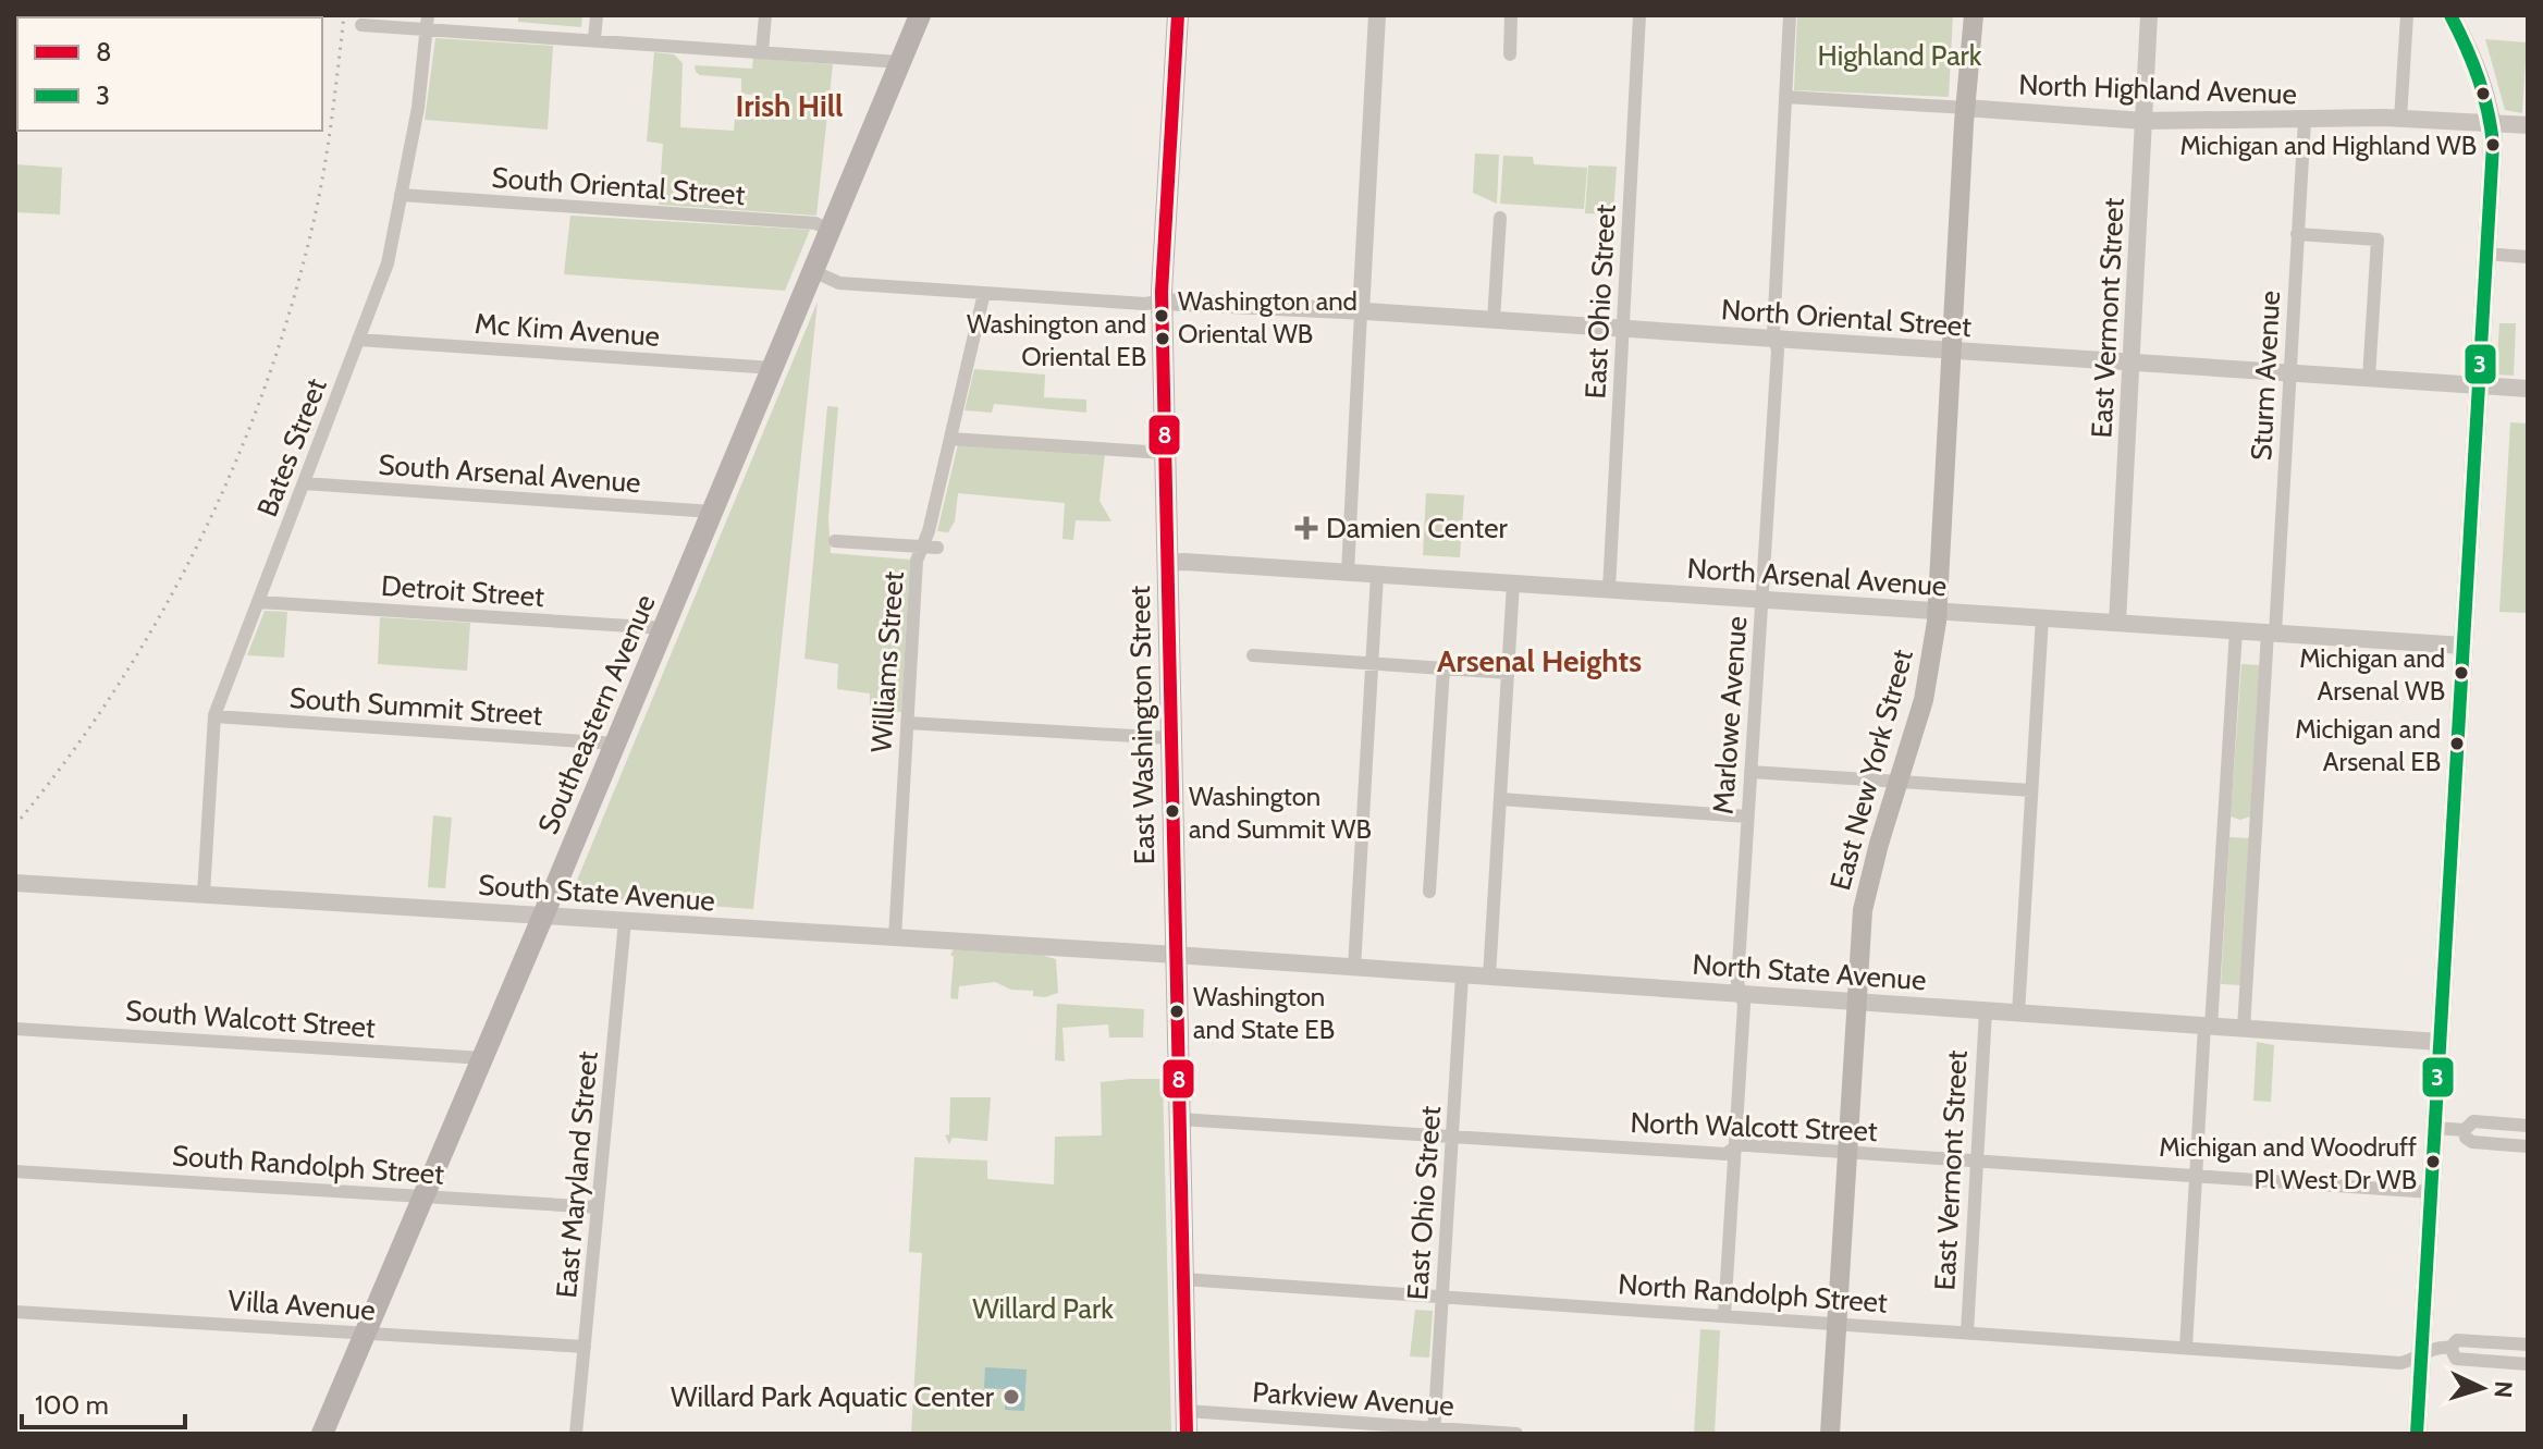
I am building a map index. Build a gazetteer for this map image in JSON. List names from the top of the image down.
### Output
{
  "streets": {
    "main road": ["Southeastern Avenue", "East Washington Street", "East New York Street"],
    "street": [
      "North Highland Avenue",
      "South Oriental Street",
      "East Ohio Street",
      "North Oriental Street",
      "East Vermont Street",
      "Mc Kim Avenue",
      "Sturm Avenue",
      "Bates Street",
      "South Arsenal Avenue",
      "North Arsenal Avenue",
      "Detroit Street",
      "Williams Street",
      "South Summit Street",
      "Marlowe Avenue",
      "South State Avenue",
      "North State Avenue",
      "South Walcott Street",
      "North Walcott Street",
      "South Randolph Street",
      "East Maryland Street",
      "North Randolph Street",
      "Villa Avenue",
      "Parkview Avenue"
    ]
  },
  "crossings": [
    ["North Highland Avenue", "East Vermont Street"],
    ["North Highland Avenue", "Sturm Avenue"],
    ["North Highland Avenue", "Marlowe Avenue"],
    ["North Highland Avenue", "East New York Street"],
    ["South Oriental Street", "Bates Street"],
    ["South Oriental Street", "Southeastern Avenue"],
    ["East Ohio Street", "North Oriental Street"],
    ["East Ohio Street", "North Arsenal Avenue"],
    ["East Ohio Street", "North State Avenue"],
    ["East Ohio Street", "North Walcott Street"],
    ["East Ohio Street", "North Randolph Street"],
    ["East Ohio Street", "Parkview Avenue"],
    ["North Oriental Street", "East Vermont Street"],
    ["North Oriental Street", "Sturm Avenue"],
    ["North Oriental Street", "Marlowe Avenue"],
    ["North Oriental Street", "East Washington Street"],
    ["North Oriental Street", "East New York Street"],
    ["East Vermont Street", "North Arsenal Avenue"],
    ["East Vermont Street", "North State Avenue"],
    ["East Vermont Street", "North Walcott Street"],
    ["East Vermont Street", "North Randolph Street"],
    ["Mc Kim Avenue", "Bates Street"],
    ["Mc Kim Avenue", "Southeastern Avenue"],
    ["Sturm Avenue", "North Arsenal Avenue"],
    ["Sturm Avenue", "North State Avenue"],
    ["Bates Street", "South Arsenal Avenue"],
    ["Bates Street", "Detroit Street"],
    ["Bates Street", "South Summit Street"],
    ["Bates Street", "South State Avenue"],
    ["South Arsenal Avenue", "Southeastern Avenue"],
    ["North Arsenal Avenue", "Marlowe Avenue"],
    ["North Arsenal Avenue", "East Washington Street"],
    ["North Arsenal Avenue", "East New York Street"],
    ["Detroit Street", "Southeastern Avenue"],
    ["Williams Street", "South State Avenue"],
    ["South Summit Street", "Southeastern Avenue"],
    ["Southeastern Avenue", "South State Avenue"],
    ["Southeastern Avenue", "South Walcott Street"],
    ["Southeastern Avenue", "South Randolph Street"],
    ["Southeastern Avenue", "Villa Avenue"],
    ["Marlowe Avenue", "North State Avenue"],
    ["Marlowe Avenue", "North Walcott Street"],
    ["Marlowe Avenue", "North Randolph Street"],
    ["East Washington Street", "South State Avenue"],
    ["East Washington Street", "North State Avenue"],
    ["East Washington Street", "North Walcott Street"],
    ["East Washington Street", "North Randolph Street"],
    ["East Washington Street", "Parkview Avenue"],
    ["East New York Street", "North State Avenue"],
    ["East New York Street", "North Walcott Street"],
    ["East New York Street", "North Randolph Street"],
    ["South State Avenue", "North State Avenue"],
    ["South State Avenue", "East Maryland Street"],
    ["South Randolph Street", "East Maryland Street"],
    ["East Maryland Street", "Villa Avenue"]
  ],
  "districts": ["Irish Hill", "Arsenal Heights"],
  "parks": ["Highland Park", "Willard Park"],
  "places": {
    "other": [
      "Michigan and Highland WB",
      "Washington and Oriental WB",
      "Washington and Oriental EB",
      "Michigan and Arsenal WB",
      "Michigan and Arsenal EB",
      "Washington and Summit WB",
      "Washington and State EB",
      "Michigan and Woodruff Pl West Dr WB",
      "Willard Park Aquatic Center"
    ],
    "health": ["Damien Center"]
  },
  "lines": ["transit line 8", "transit line 3"],
  "legend": ["8", "3"],
  "scale_bar": "100 m",
  "north": "right"
}
